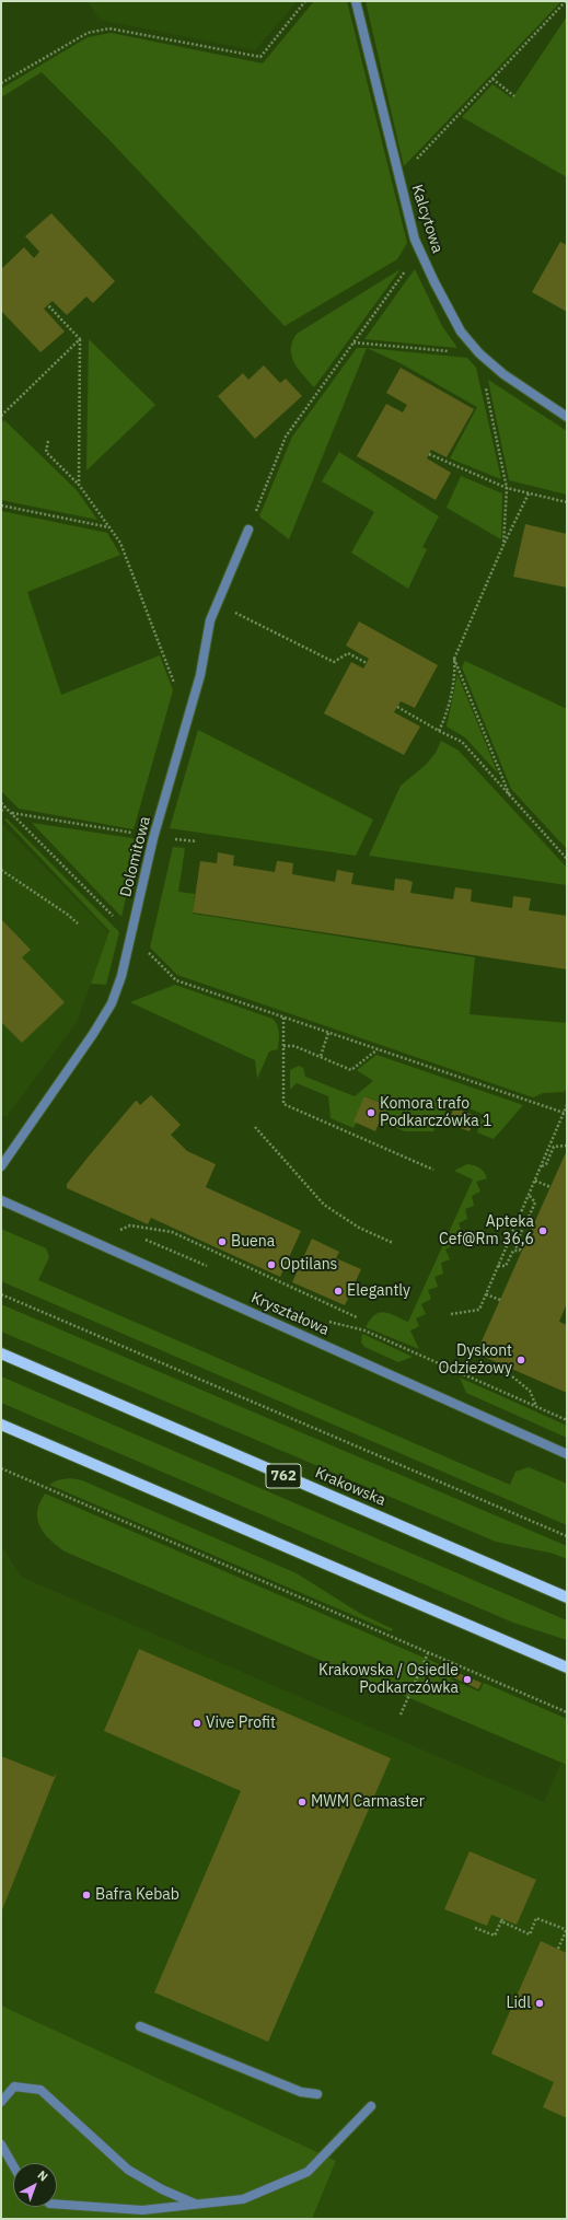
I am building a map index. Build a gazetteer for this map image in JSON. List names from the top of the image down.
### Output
{
  "streets": {
    "main road": ["762", "Krakowska"],
    "street": ["Kalcytowa", "Dolomitowa", "Kryształowa"]
  },
  "places": [
    "Komora trafo Podkarczówka 1",
    "Apteka Cef@Rm 36,6",
    "Buena",
    "Optilans",
    "Elegantly",
    "Dyskont Odzieżowy",
    "Krakowska / Osiedle Podkarczówka",
    "Vive Profit",
    "MWM Carmaster",
    "Bafra Kebab",
    "Lidl"
  ],
  "north": "top right"
}
